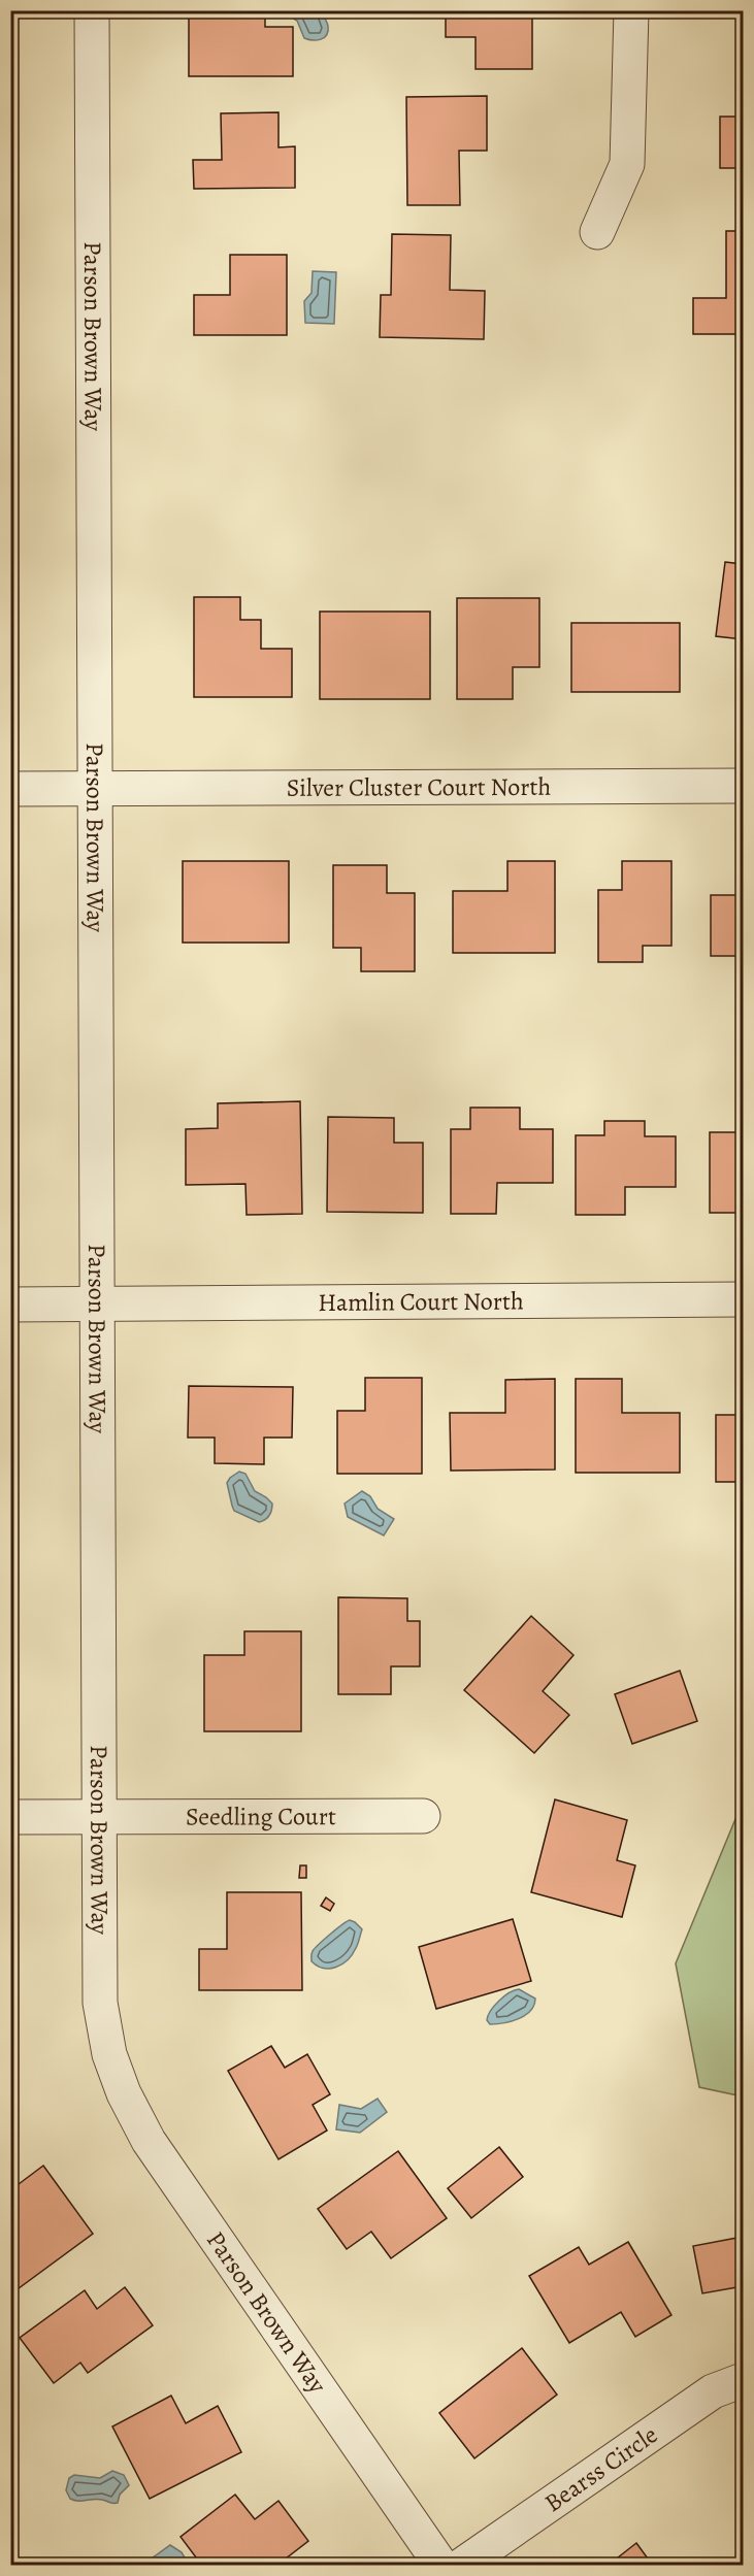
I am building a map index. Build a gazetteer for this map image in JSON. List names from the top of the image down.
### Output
{
  "streets": {
    "street": [
      "Parson Brown Way",
      "Silver Cluster Court North",
      "Hamlin Court North",
      "Seedling Court",
      "Bearss Circle"
    ]
  },
  "crossings": [
    ["Parson Brown Way", "Silver Cluster Court North"],
    ["Parson Brown Way", "Hamlin Court North"],
    ["Parson Brown Way", "Seedling Court"]
  ]
}
